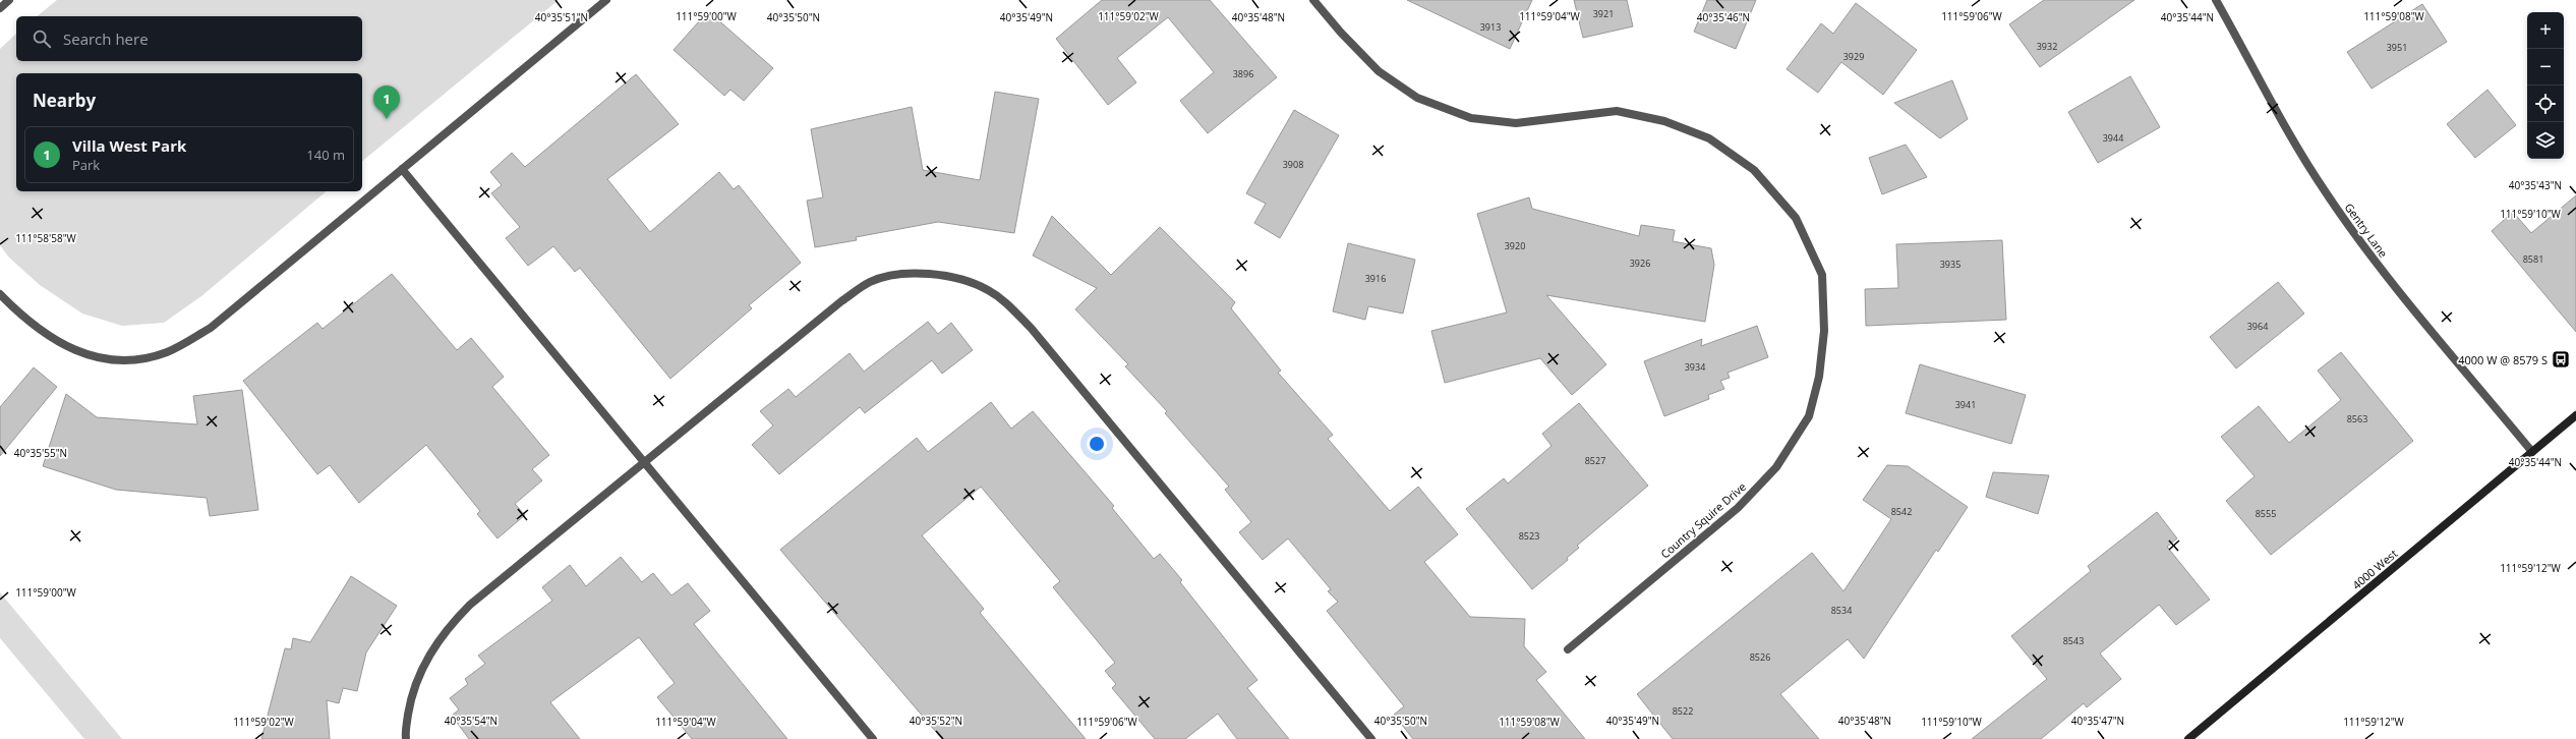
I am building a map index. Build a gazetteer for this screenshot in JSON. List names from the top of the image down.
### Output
{
  "streets": {
    "main road": ["4000 West"],
    "street": ["Gentry Lane", "Country Squire Drive"]
  },
  "crossings": [
    ["Gentry Lane", "4000 West"]
  ],
  "places": {
    "bus stop": ["4000 W @ 8579 S"]
  },
  "house_numbers": [
    "3921",
    "3913",
    "3932",
    "3951",
    "3929",
    "3896",
    "3944",
    "3908",
    "3920",
    "8581",
    "3926",
    "3935",
    "3916",
    "3964",
    "3934",
    "3941",
    "8563",
    "8527",
    "8542",
    "8555",
    "8523",
    "8534",
    "8543",
    "8526",
    "8522"
  ],
  "page": {
    "map_buttons": ["+", "−"],
    "search": "Search here",
    "heading": "Nearby",
    "pins": "1",
    "list": [
      {
        "mark": "1",
        "name": "Villa West Park",
        "note": "Park",
        "value": "140 m"
      }
    ]
  },
  "coordinates": [
    "111°59'04\"W",
    "111°59'00\"W",
    "111°59'02\"W",
    "111°59'06\"W",
    "111°59'08\"W",
    "40°35'49\"N",
    "40°35'44\"N",
    "40°35'51\"N",
    "40°35'50\"N",
    "40°35'48\"N",
    "40°35'46\"N",
    "40°35'43\"N",
    "111°59'10\"W",
    "111°58'58\"W",
    "40°35'55\"N",
    "111°59'12\"W",
    "40°35'54\"N",
    "40°35'52\"N",
    "40°35'47\"N"
  ]
}
